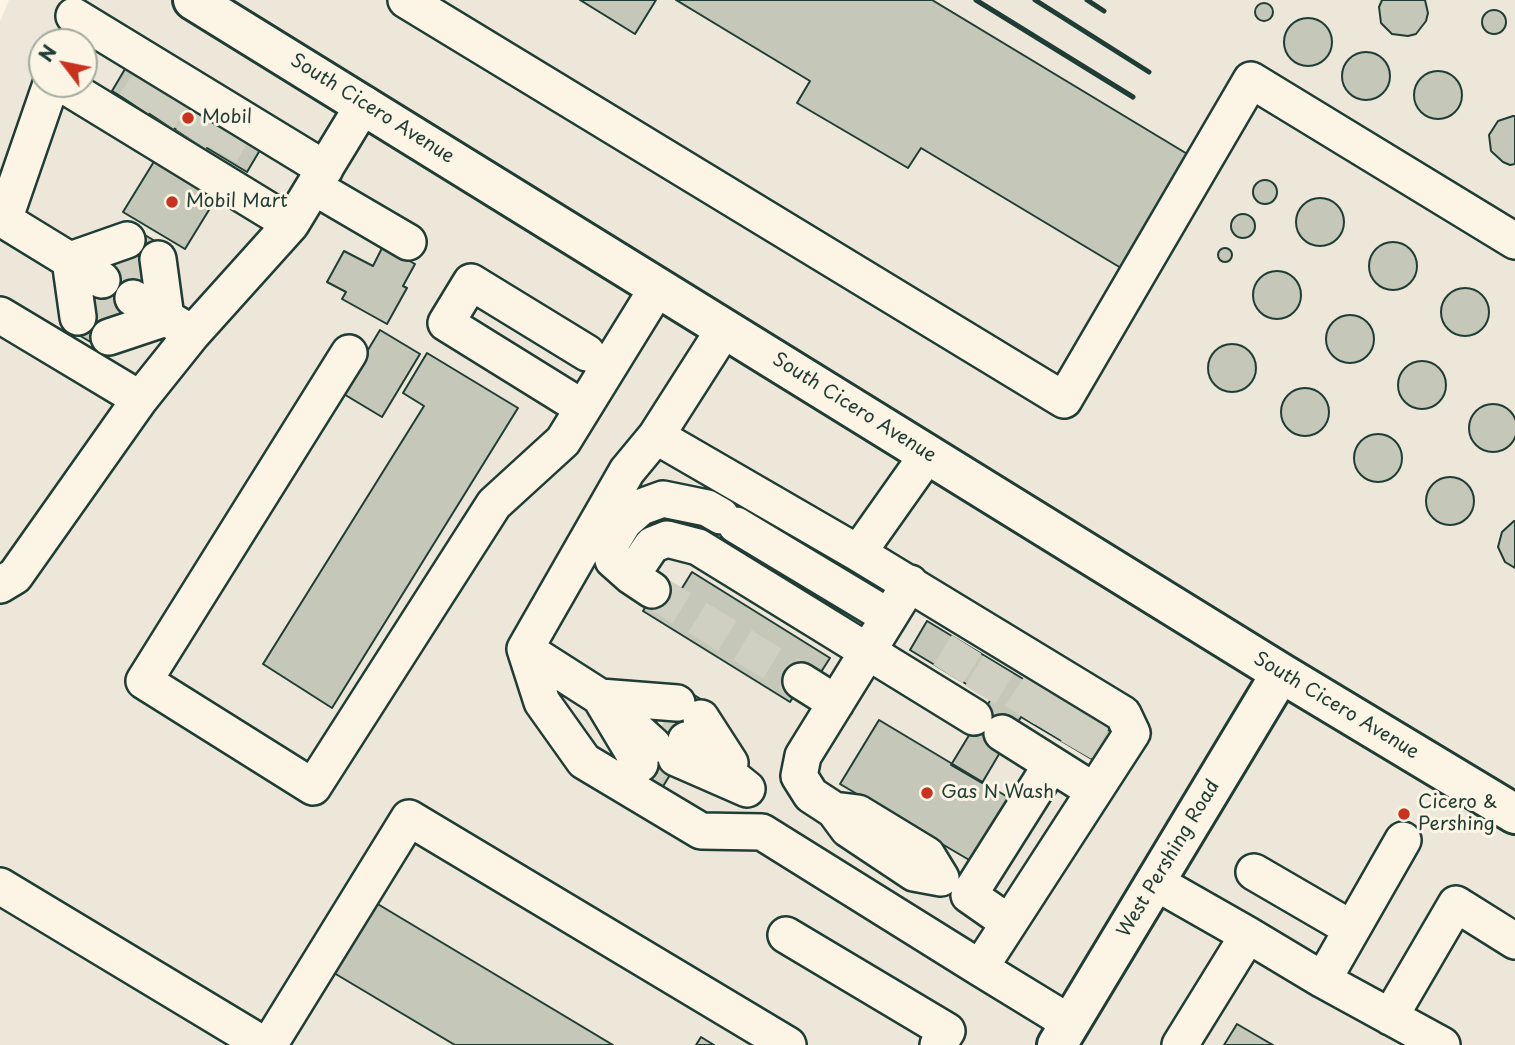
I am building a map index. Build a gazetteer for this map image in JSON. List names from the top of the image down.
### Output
{
  "streets": {
    "main road": ["South Cicero Avenue", "West Pershing Road"]
  },
  "crossings": [
    ["South Cicero Avenue", "West Pershing Road"]
  ],
  "places": [
    "Mobil",
    "Mobil Mart",
    "Gas N Wash",
    "Cicero & Pershing"
  ],
  "north": "top left"
}
